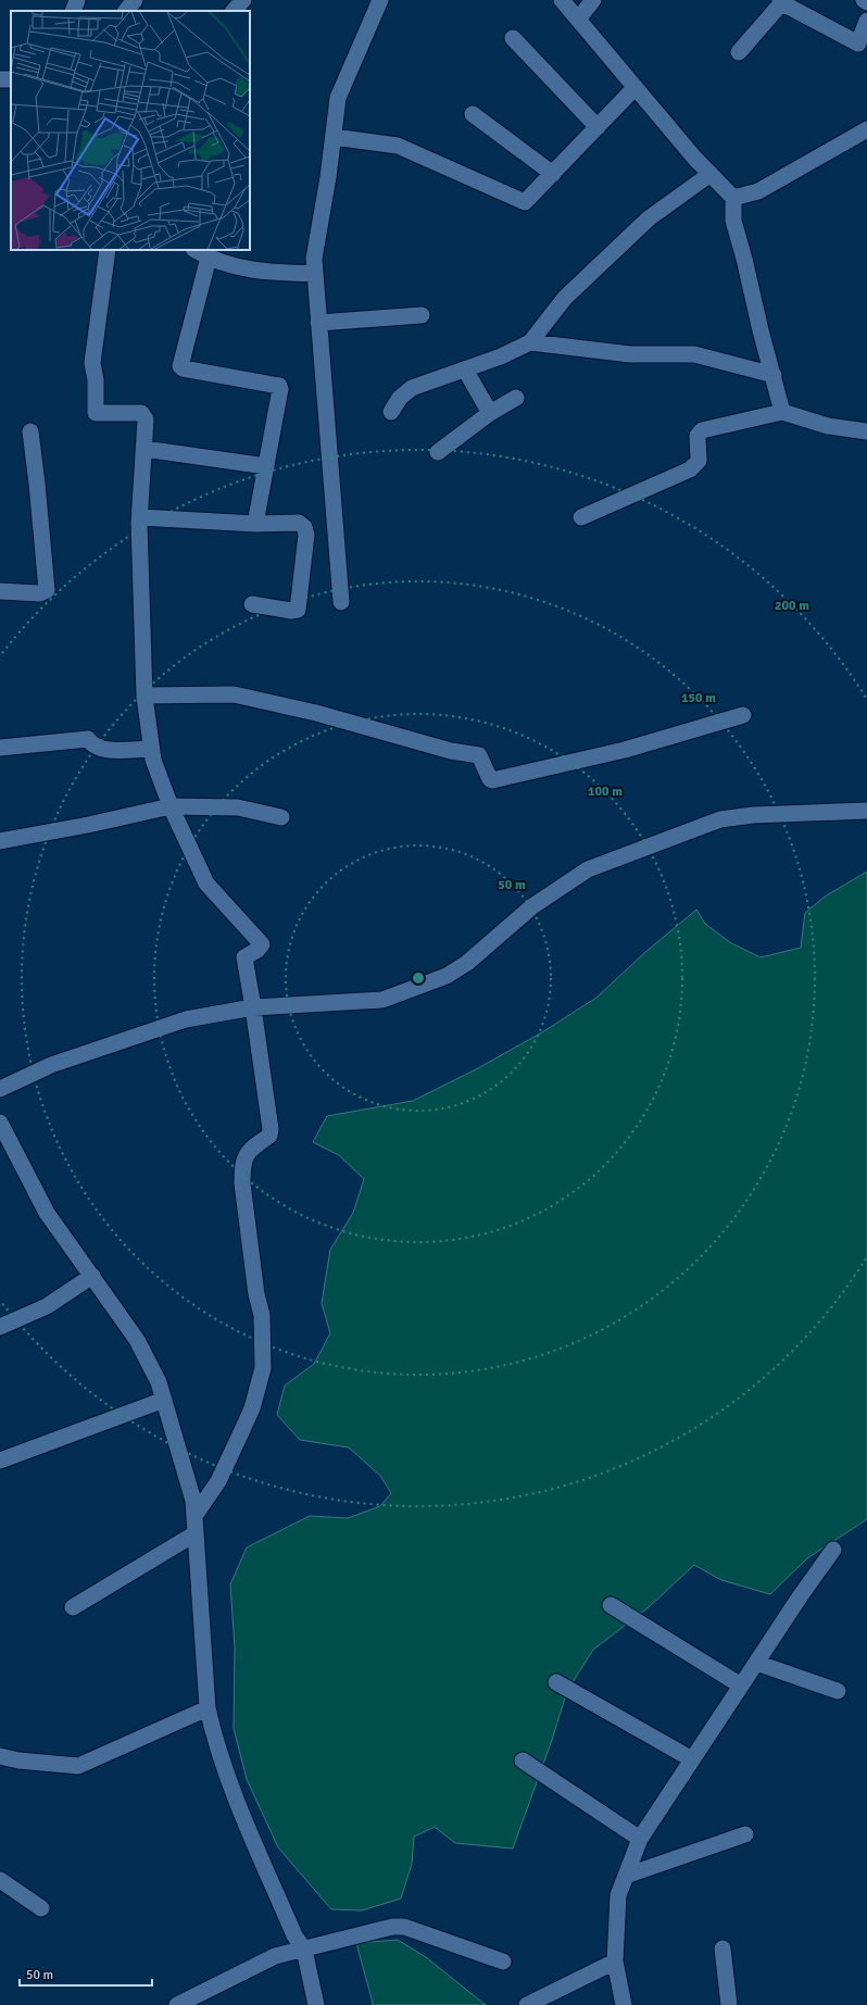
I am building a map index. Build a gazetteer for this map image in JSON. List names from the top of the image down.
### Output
{
  "scale_bar": "50 m",
  "rings": [
    "200 m",
    "150 m",
    "100 m",
    "50 m"
  ]
}
